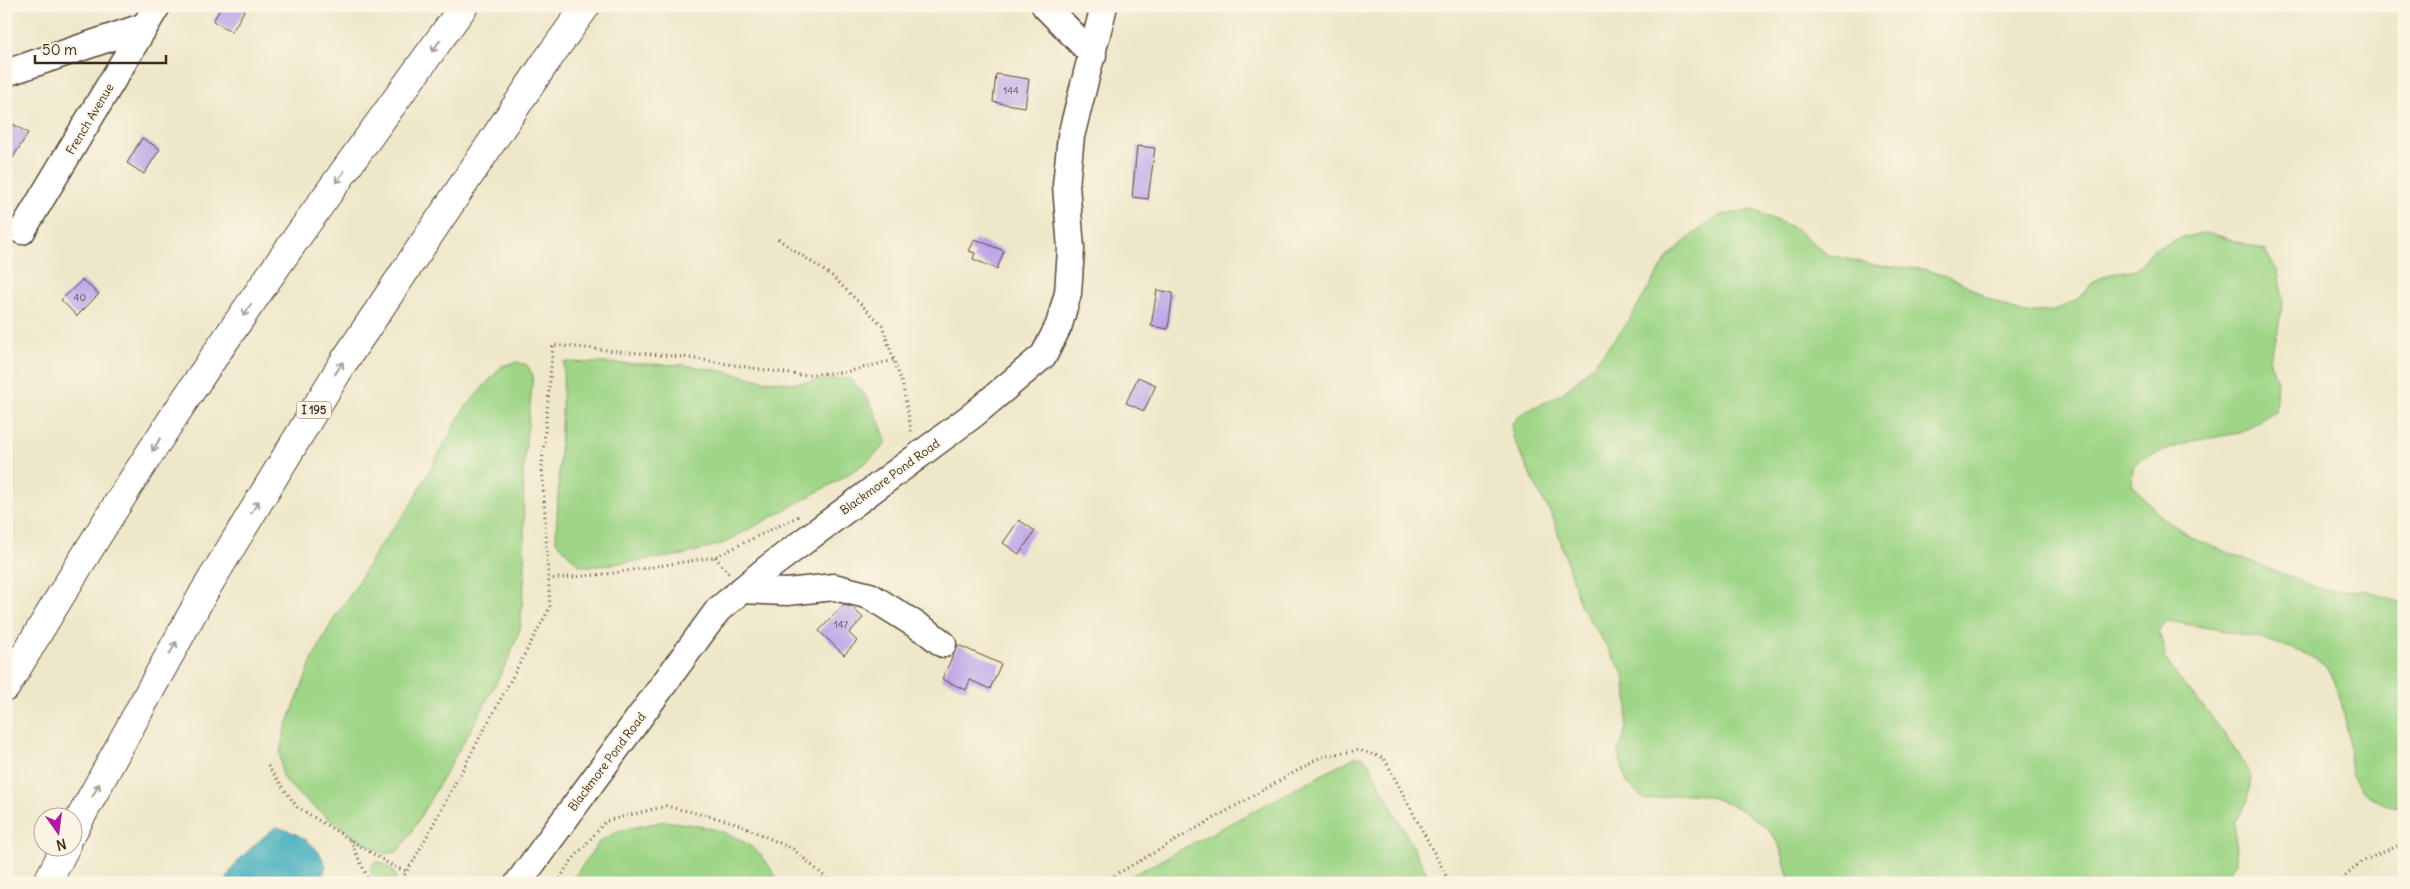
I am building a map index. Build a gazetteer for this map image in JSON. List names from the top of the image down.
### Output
{
  "streets": {
    "highway": ["I 195"],
    "street": ["French Avenue", "Blackmore Pond Road"]
  },
  "house_numbers": ["144", "40", "147"],
  "scale_bar": "50 m",
  "north": "bottom"
}
